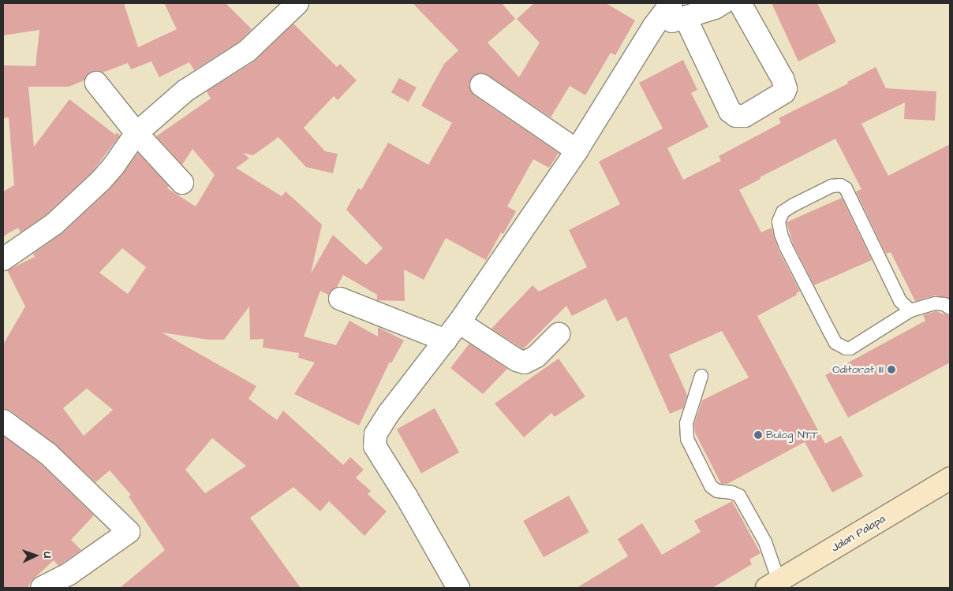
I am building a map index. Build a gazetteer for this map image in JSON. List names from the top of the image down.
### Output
{
  "streets": {
    "main road": ["Jalan Palapa"]
  },
  "places": ["Oditorat III", "Bulog NTT"],
  "north": "right"
}
